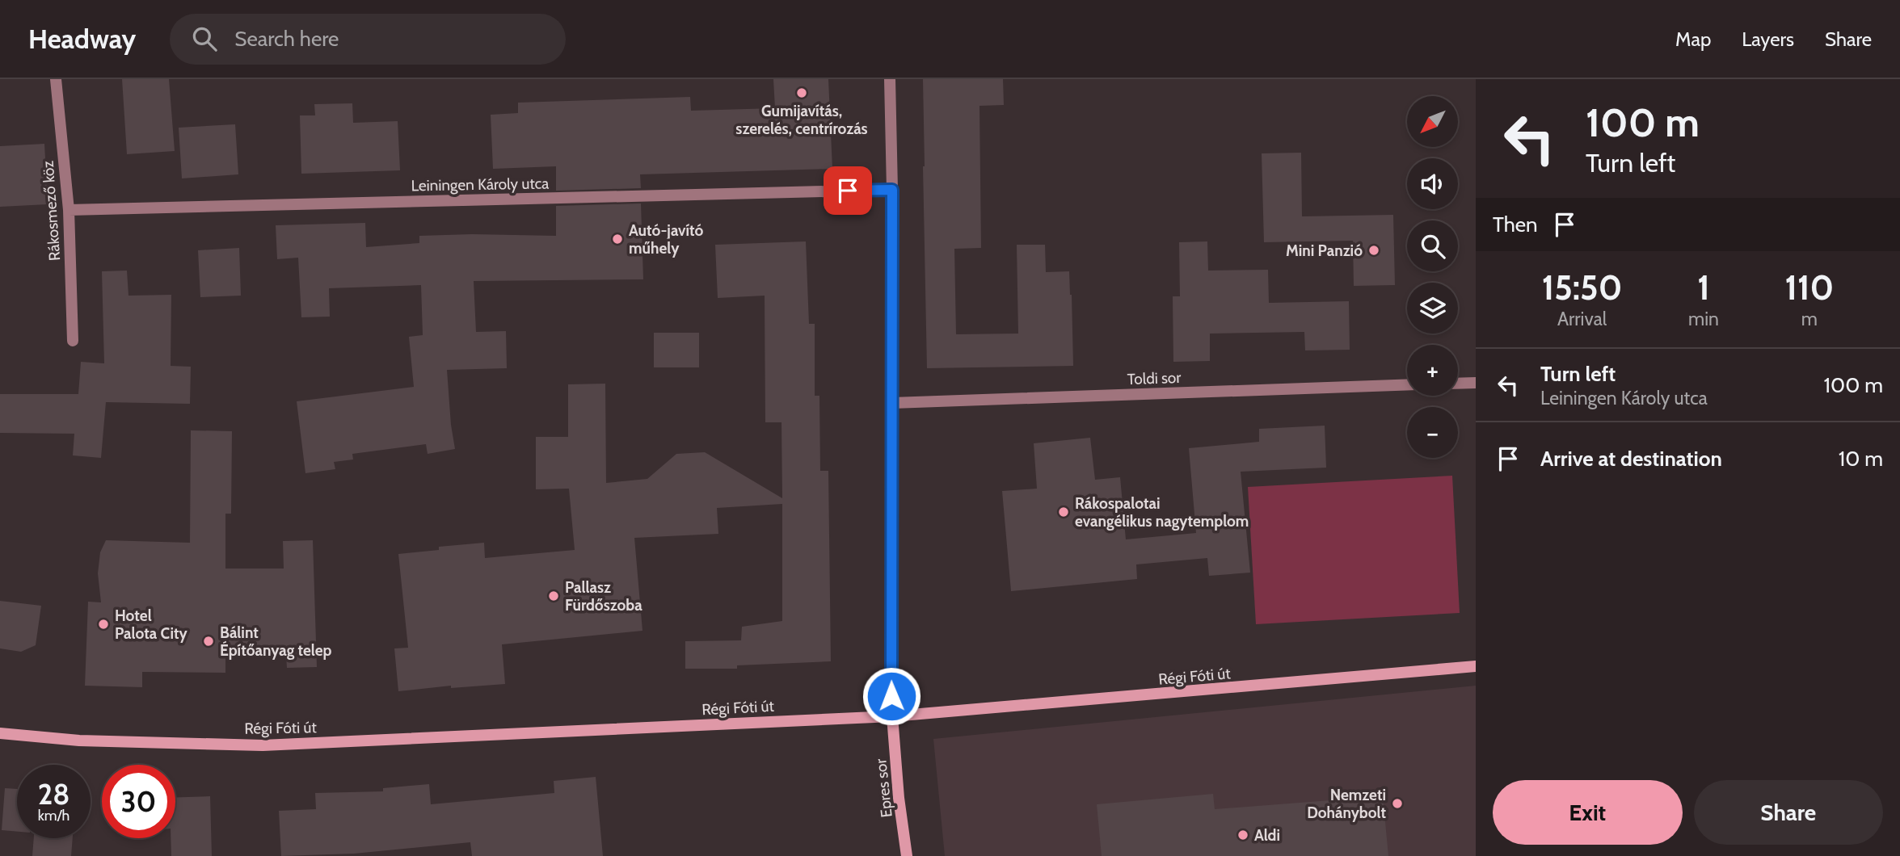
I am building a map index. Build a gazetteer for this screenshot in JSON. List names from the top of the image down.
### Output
{
  "streets": {
    "main road": ["Régi Fóti út", "Epres sor"],
    "street": ["Leiningen Károly utca", "Rákosmező köz", "Toldi sor"]
  },
  "crossings": [
    ["Leiningen Károly utca", "Rákosmező köz"],
    ["Régi Fóti út", "Epres sor"]
  ],
  "places": [
    "Gumijavítás, szerelés, centrírozás",
    "Autó-javító műhely",
    "Mini Panzió",
    "Rákospalotai evangélikus nagytemplom",
    "Pallasz Fürdőszoba",
    "Hotel Palota City",
    "Bálint Építőanyag telep",
    "Nemzeti Dohánybolt",
    "Aldi"
  ],
  "north": "bottom left",
  "page": {
    "header": "Headway",
    "search": "Search here",
    "nav": ["Map", "Layers", "Share"],
    "turn": ["100 m", "Turn left"],
    "map_buttons": ["+", "−"],
    "then": "Then",
    "eta": [
      "15:50",
      "Arrival",
      "1",
      "min",
      "110",
      "m"
    ],
    "list": [
      {
        "name": "Turn left",
        "note": "Leiningen Károly utca",
        "value": "100 m"
      },
      {
        "name": "Arrive at destination",
        "value": "10 m"
      }
    ],
    "speed": "28 km/h",
    "limit": "30",
    "buttons": ["Exit", "Share"]
  }
}
